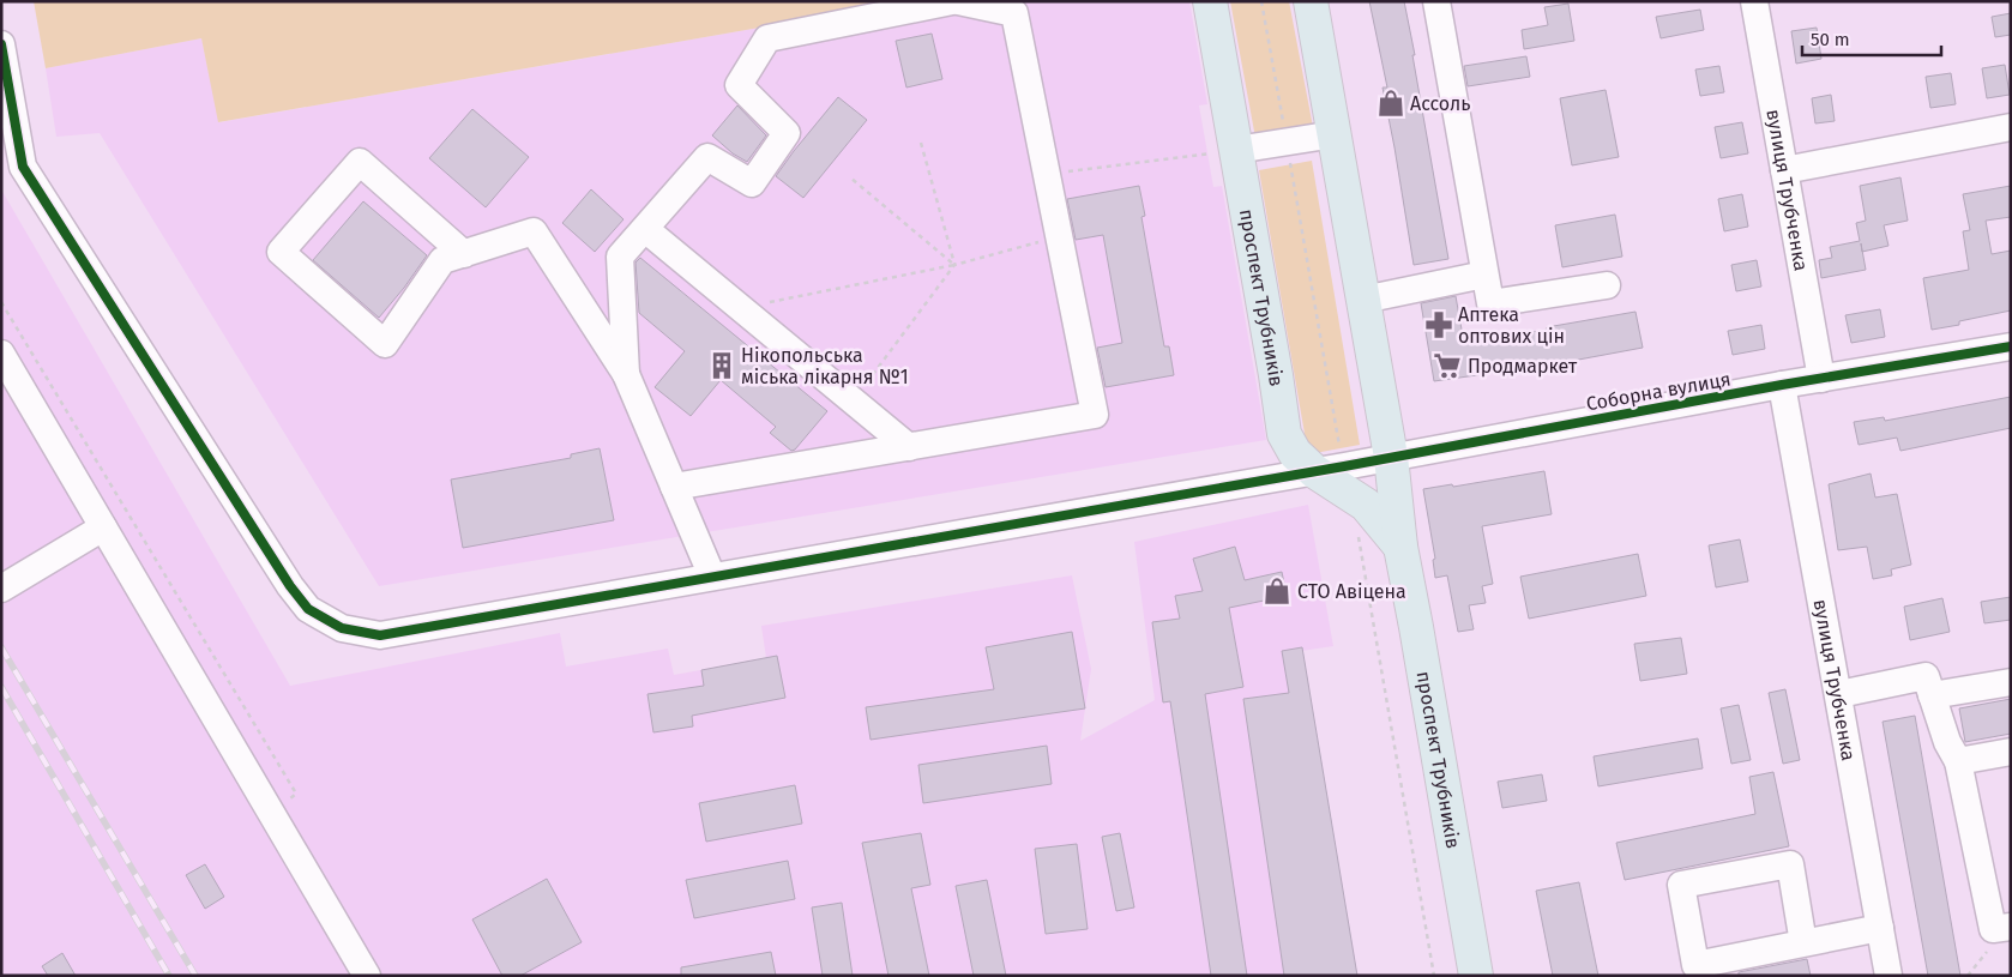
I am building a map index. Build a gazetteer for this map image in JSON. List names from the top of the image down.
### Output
{
  "streets": {
    "main road": ["проспект Трубників"],
    "street": ["вулиця Трубченка", "Соборна вулиця"]
  },
  "crossings": [
    ["вулиця Трубченка", "Соборна вулиця"],
    ["проспект Трубників", "Соборна вулиця"]
  ],
  "places": {
    "shop": ["Ассоль", "СТО Авіцена"],
    "pharmacy": ["Аптека оптових цін"],
    "building": ["Нікопольська міська лікарня №1"],
    "supermarket": ["Продмаркет"]
  },
  "scale_bar": "50 m"
}
